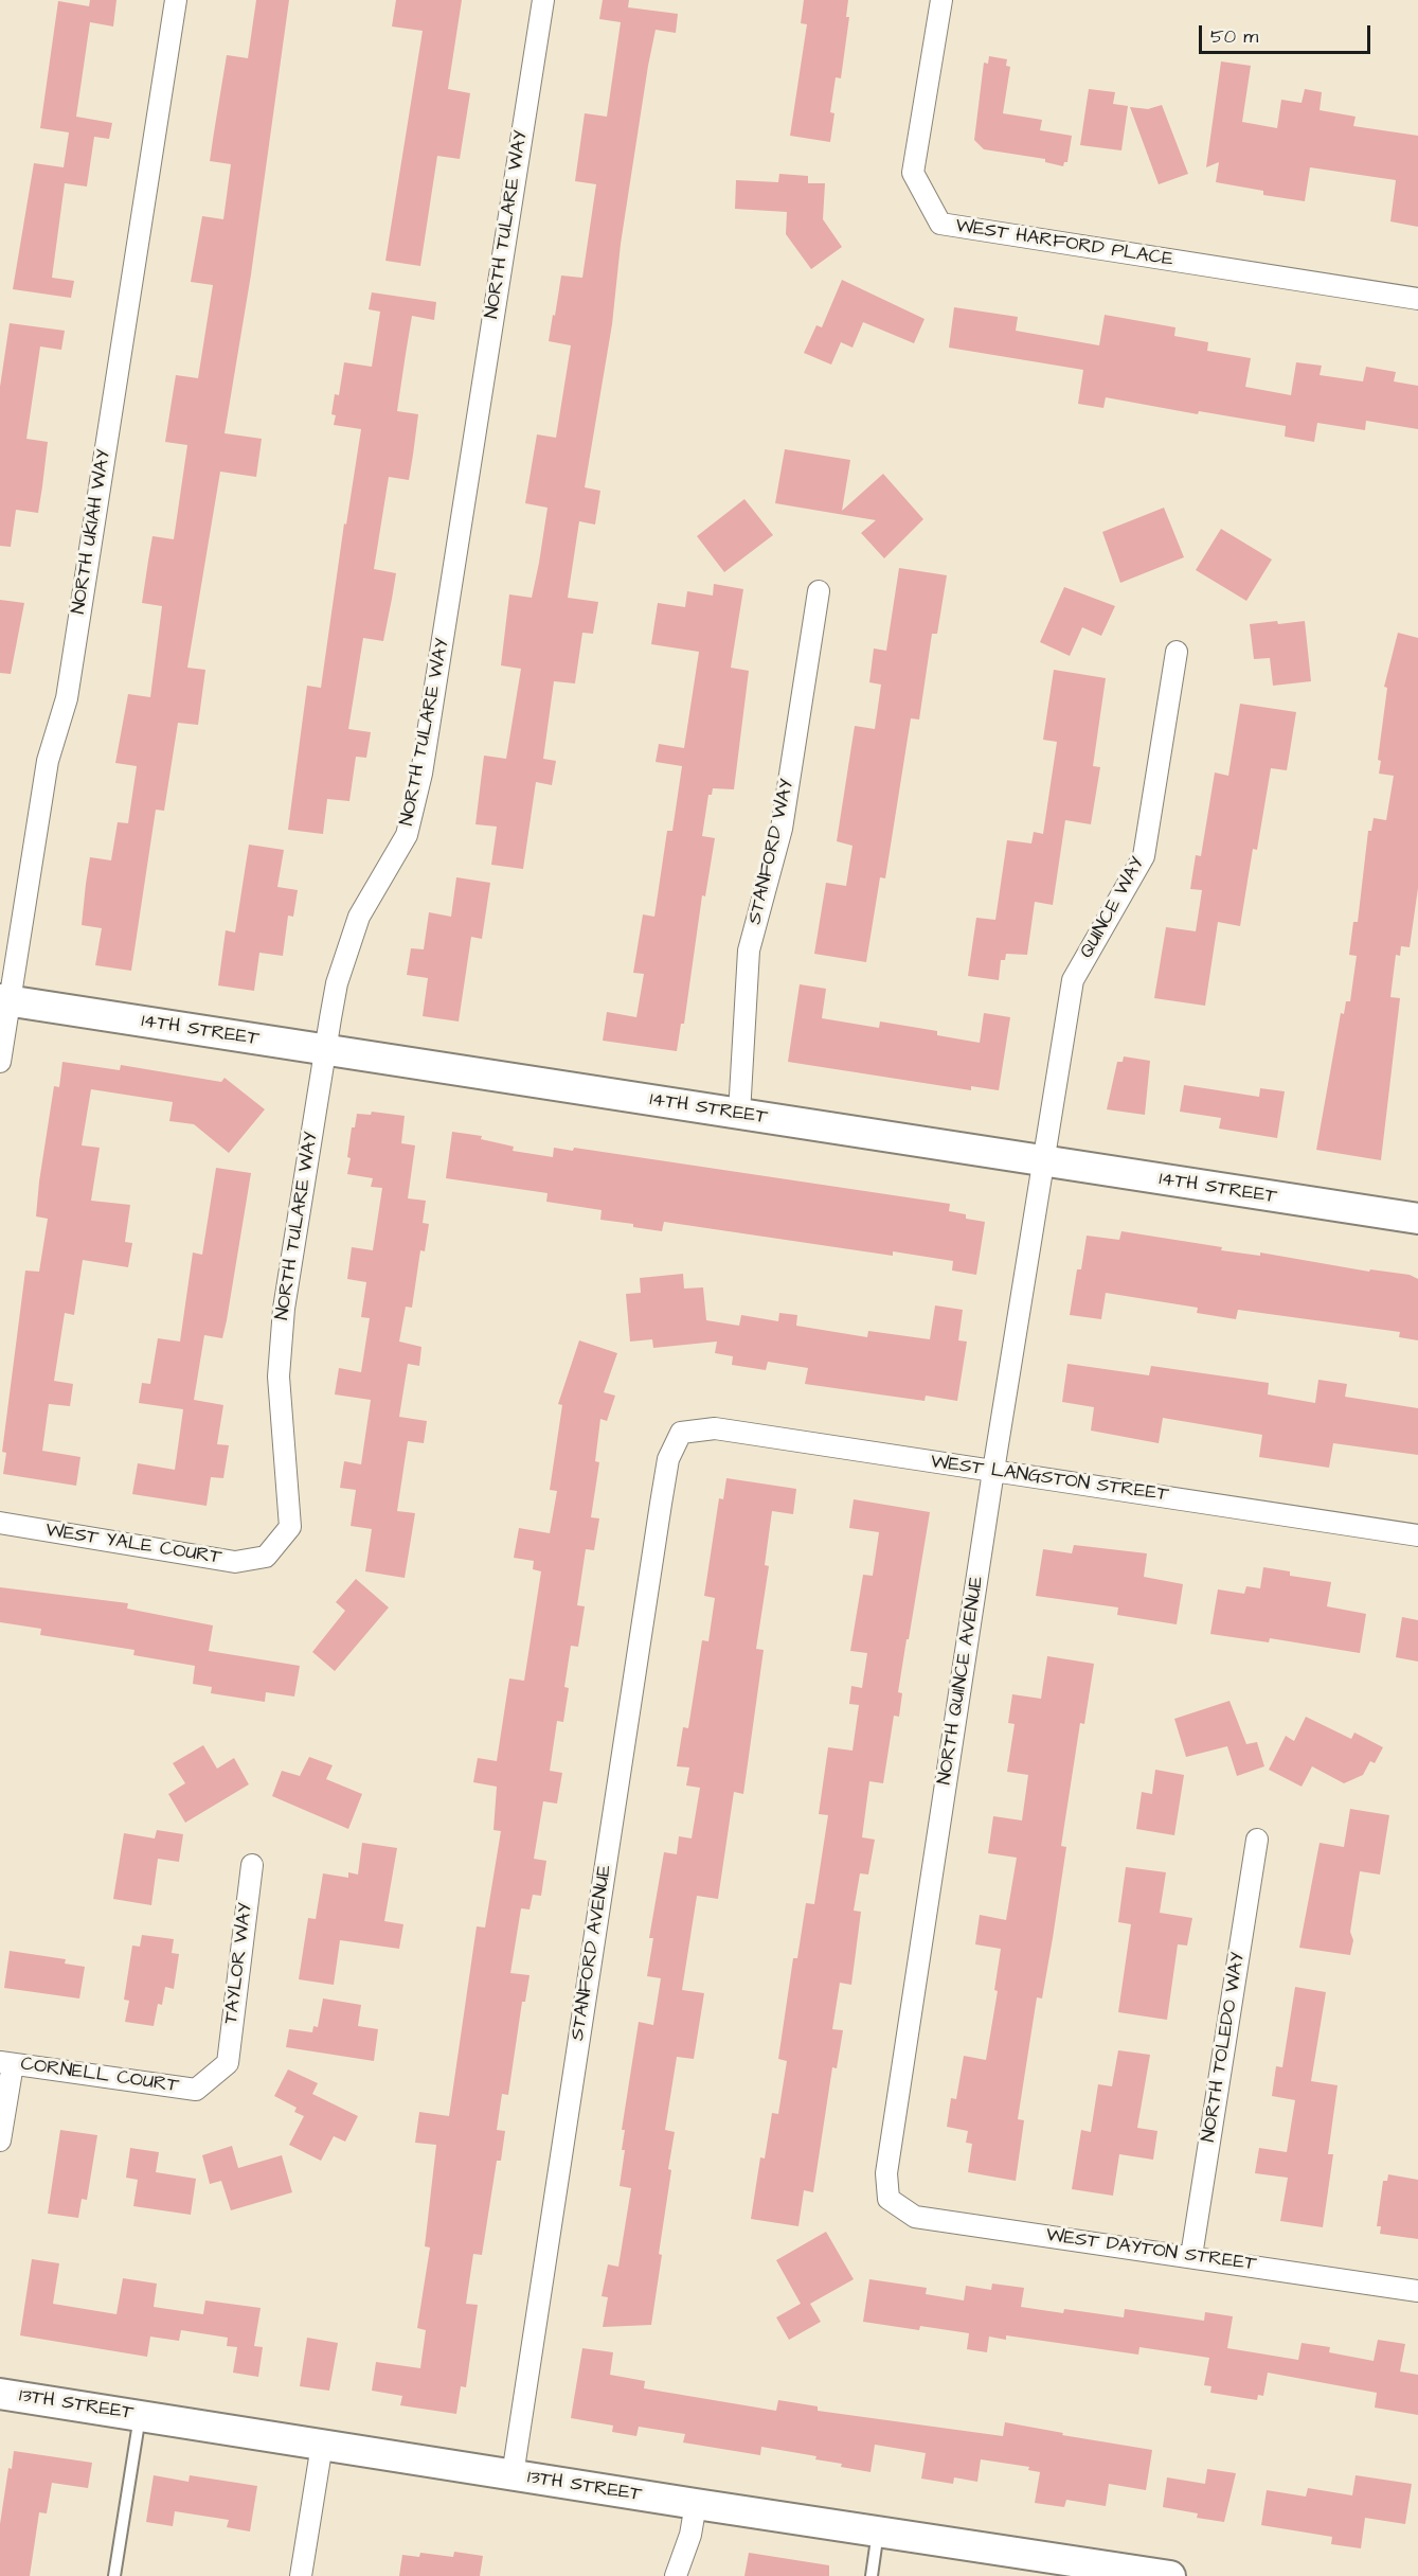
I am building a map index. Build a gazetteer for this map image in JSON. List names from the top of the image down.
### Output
{
  "streets": {
    "street": [
      "NORTH TULARE WAY",
      "WEST HARFORD PLACE",
      "NORTH UKIAH WAY",
      "STANFORD WAY",
      "QUINCE WAY",
      "14TH STREET",
      "WEST LANGSTON STREET",
      "WEST YALE COURT",
      "NORTH QUINCE AVENUE",
      "STANFORD AVENUE",
      "TAYLOR WAY",
      "NORTH TOLEDO WAY",
      "CORNELL COURT",
      "WEST DAYTON STREET",
      "13TH STREET"
    ]
  },
  "crossings": [
    ["NORTH TULARE WAY", "14TH STREET"],
    ["NORTH TULARE WAY", "WEST YALE COURT"],
    ["NORTH UKIAH WAY", "14TH STREET"],
    ["STANFORD WAY", "14TH STREET"],
    ["QUINCE WAY", "14TH STREET"],
    ["QUINCE WAY", "NORTH QUINCE AVENUE"],
    ["14TH STREET", "NORTH QUINCE AVENUE"],
    ["WEST LANGSTON STREET", "NORTH QUINCE AVENUE"],
    ["WEST LANGSTON STREET", "STANFORD AVENUE"],
    ["NORTH QUINCE AVENUE", "WEST DAYTON STREET"],
    ["STANFORD AVENUE", "13TH STREET"],
    ["TAYLOR WAY", "CORNELL COURT"],
    ["NORTH TOLEDO WAY", "WEST DAYTON STREET"]
  ],
  "scale_bar": "50 m"
}
